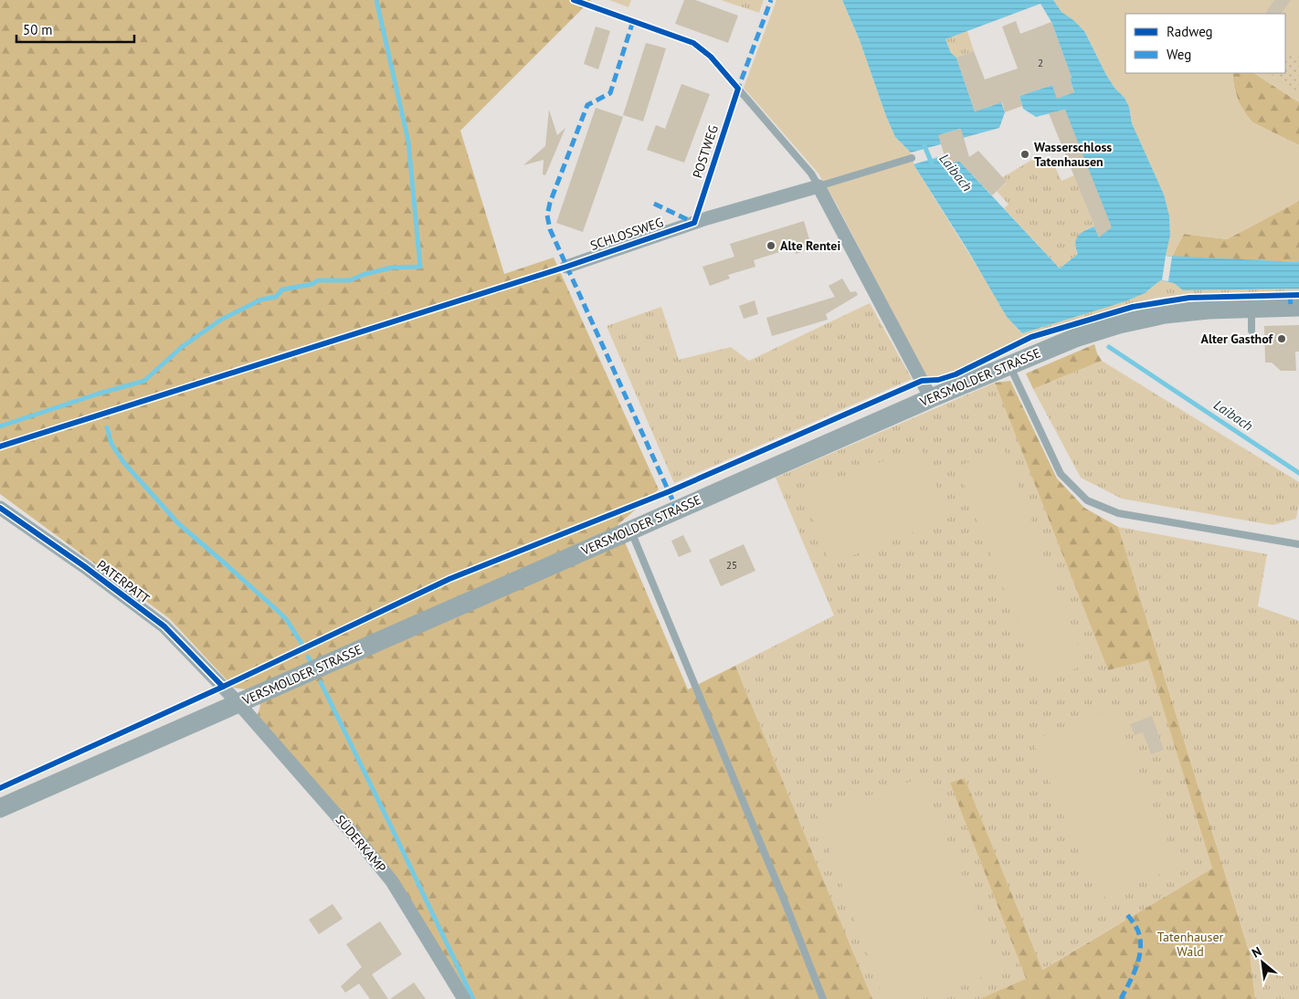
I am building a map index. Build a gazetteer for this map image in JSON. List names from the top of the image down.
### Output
{
  "streets": {
    "main road": ["VERSMOLDER STRASSE"],
    "street": ["SCHLOSSWEG", "PATERPATT", "SÜDERKAMP"],
    "lane": ["POSTWEG"]
  },
  "crossings": [
    ["POSTWEG", "SCHLOSSWEG"],
    ["VERSMOLDER STRASSE", "PATERPATT"],
    ["VERSMOLDER STRASSE", "SÜDERKAMP"],
    ["PATERPATT", "SÜDERKAMP"]
  ],
  "water": ["Laibach"],
  "parks": ["Tatenhauser Wald"],
  "places": ["Wasserschloss Tatenhausen", "Alte Rentei", "Alter Gasthof"],
  "house_numbers": ["2", "25"],
  "legend": ["Radweg", "Weg"],
  "scale_bar": "50 m",
  "north": "top left"
}
